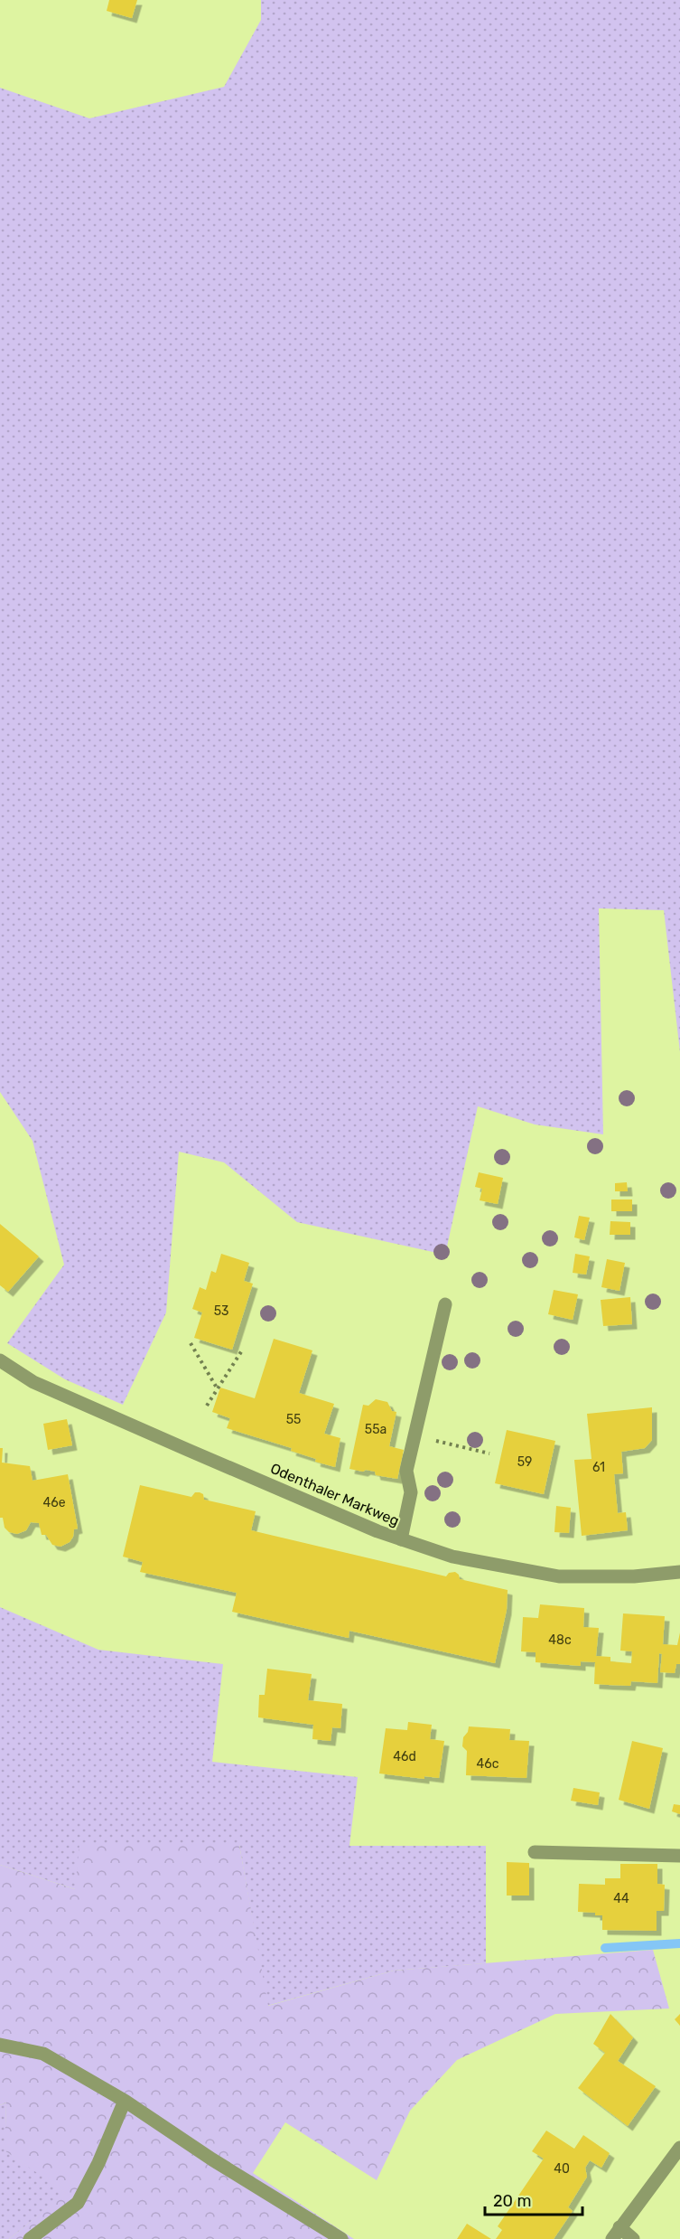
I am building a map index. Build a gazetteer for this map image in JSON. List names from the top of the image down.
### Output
{
  "streets": {
    "street": ["Odenthaler Markweg"]
  },
  "house_numbers": [
    "53",
    "55",
    "55a",
    "59",
    "61",
    "46e",
    "48c",
    "46d",
    "46c",
    "44",
    "40"
  ],
  "scale_bar": "20 m"
}
